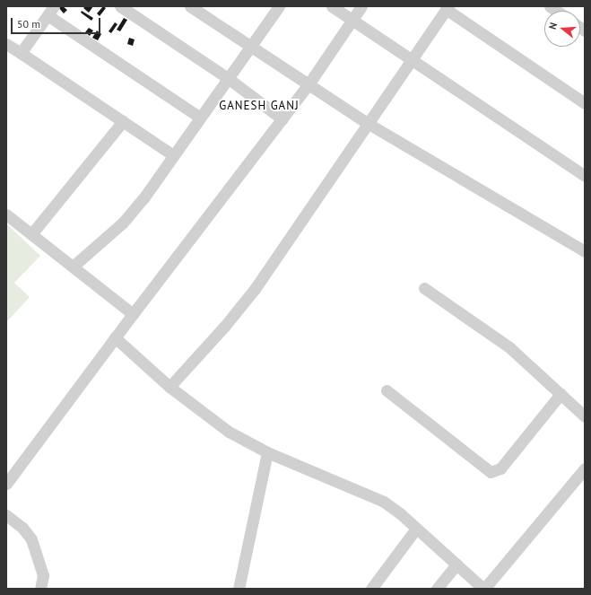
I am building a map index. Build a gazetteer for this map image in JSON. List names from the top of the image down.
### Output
{
  "districts": ["GANESH GANJ"],
  "scale_bar": "50 m",
  "north": "left"
}
